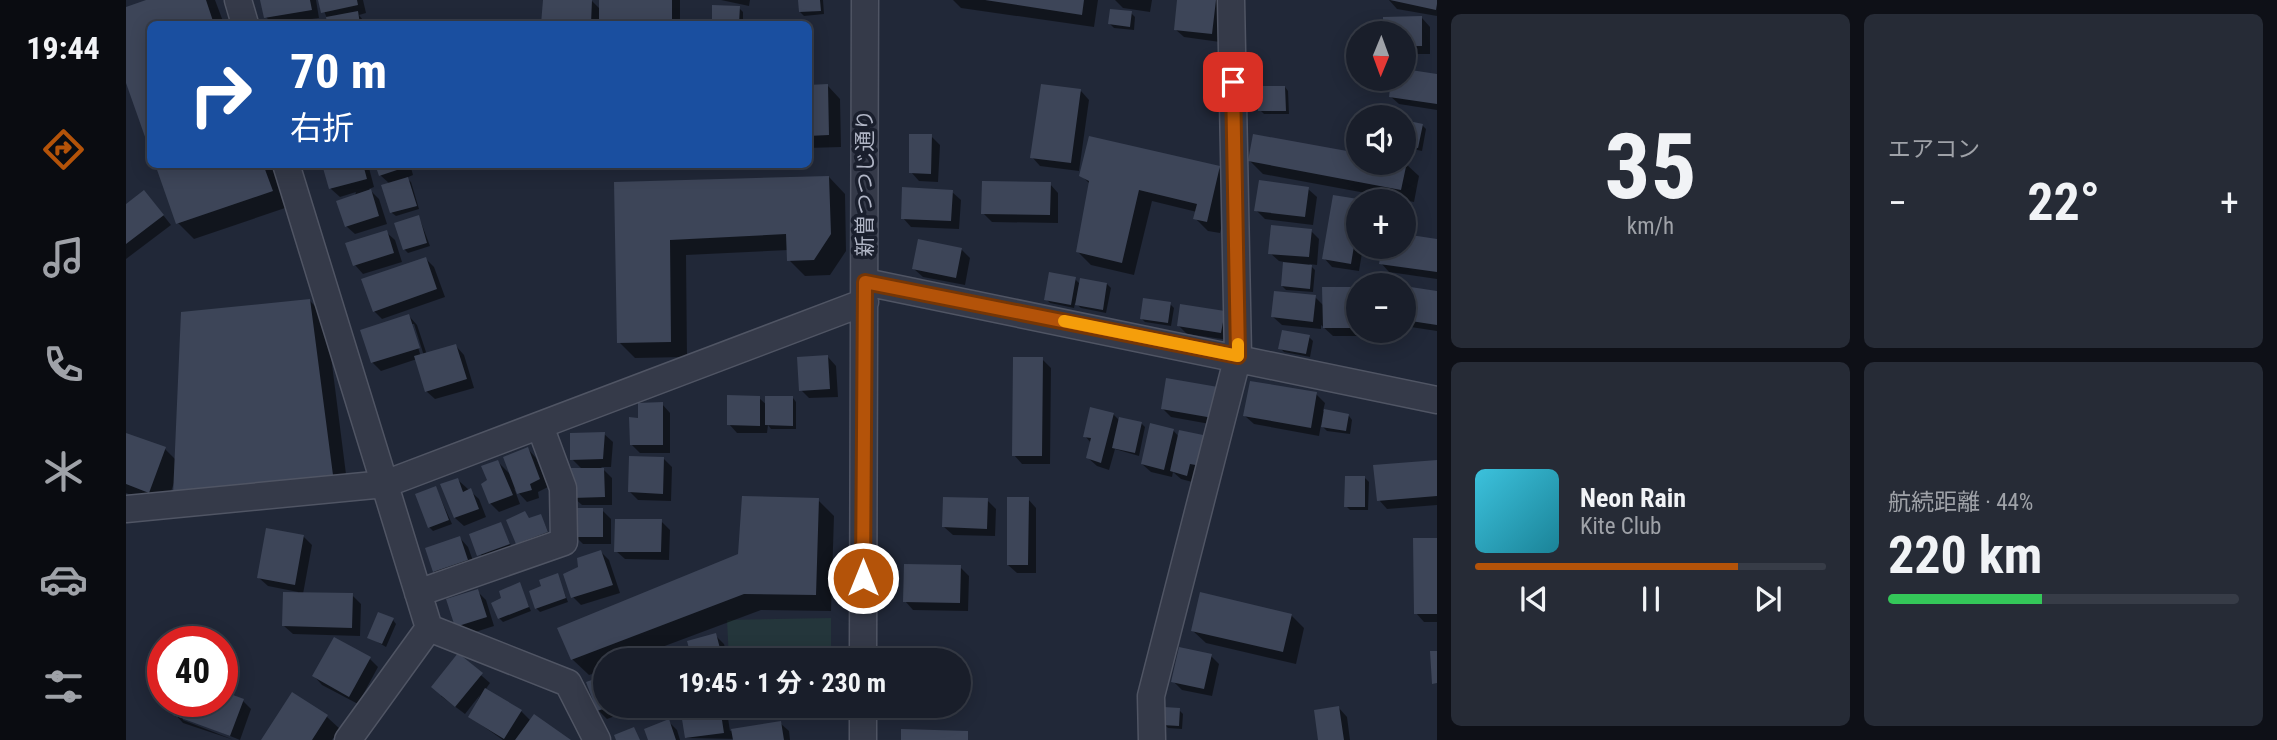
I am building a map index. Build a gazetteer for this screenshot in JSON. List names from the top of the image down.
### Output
{
  "streets": {
    "street": ["新曽つつじ通り"]
  },
  "north": "bottom",
  "page": {
    "tabs": "19:44",
    "tile": [
      ["35", "km/h"],
      "エアコン",
      ["航続距離 · 44%", "220 km"]
    ],
    "map_buttons": ["+", "−"],
    "turn": ["70 m", "右折"],
    "heat": ["−", "22°", "+"],
    "song": ["Neon Rain", "Kite Club"],
    "limit": "40",
    "trip": "19:45 · 1 分 · 230 m"
  }
}
